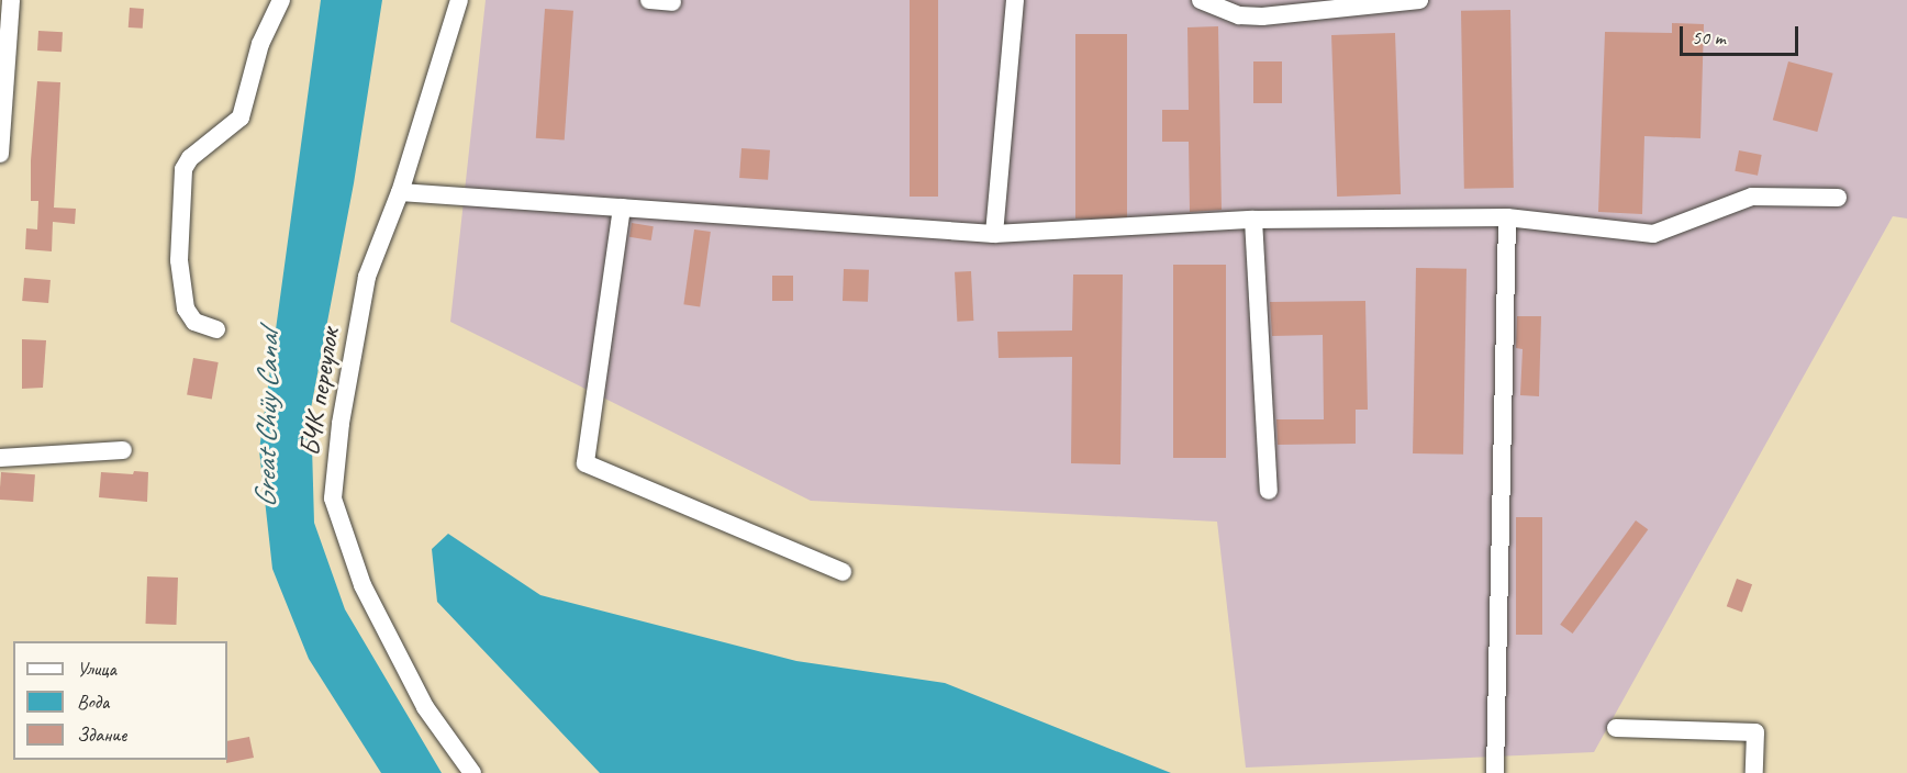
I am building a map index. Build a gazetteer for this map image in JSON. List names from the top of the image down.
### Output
{
  "streets": {
    "street": ["БЧК переулок"]
  },
  "water": ["Great Chüy Canal"],
  "legend": ["Улица", "Вода", "Здание"],
  "scale_bar": "50 m"
}
